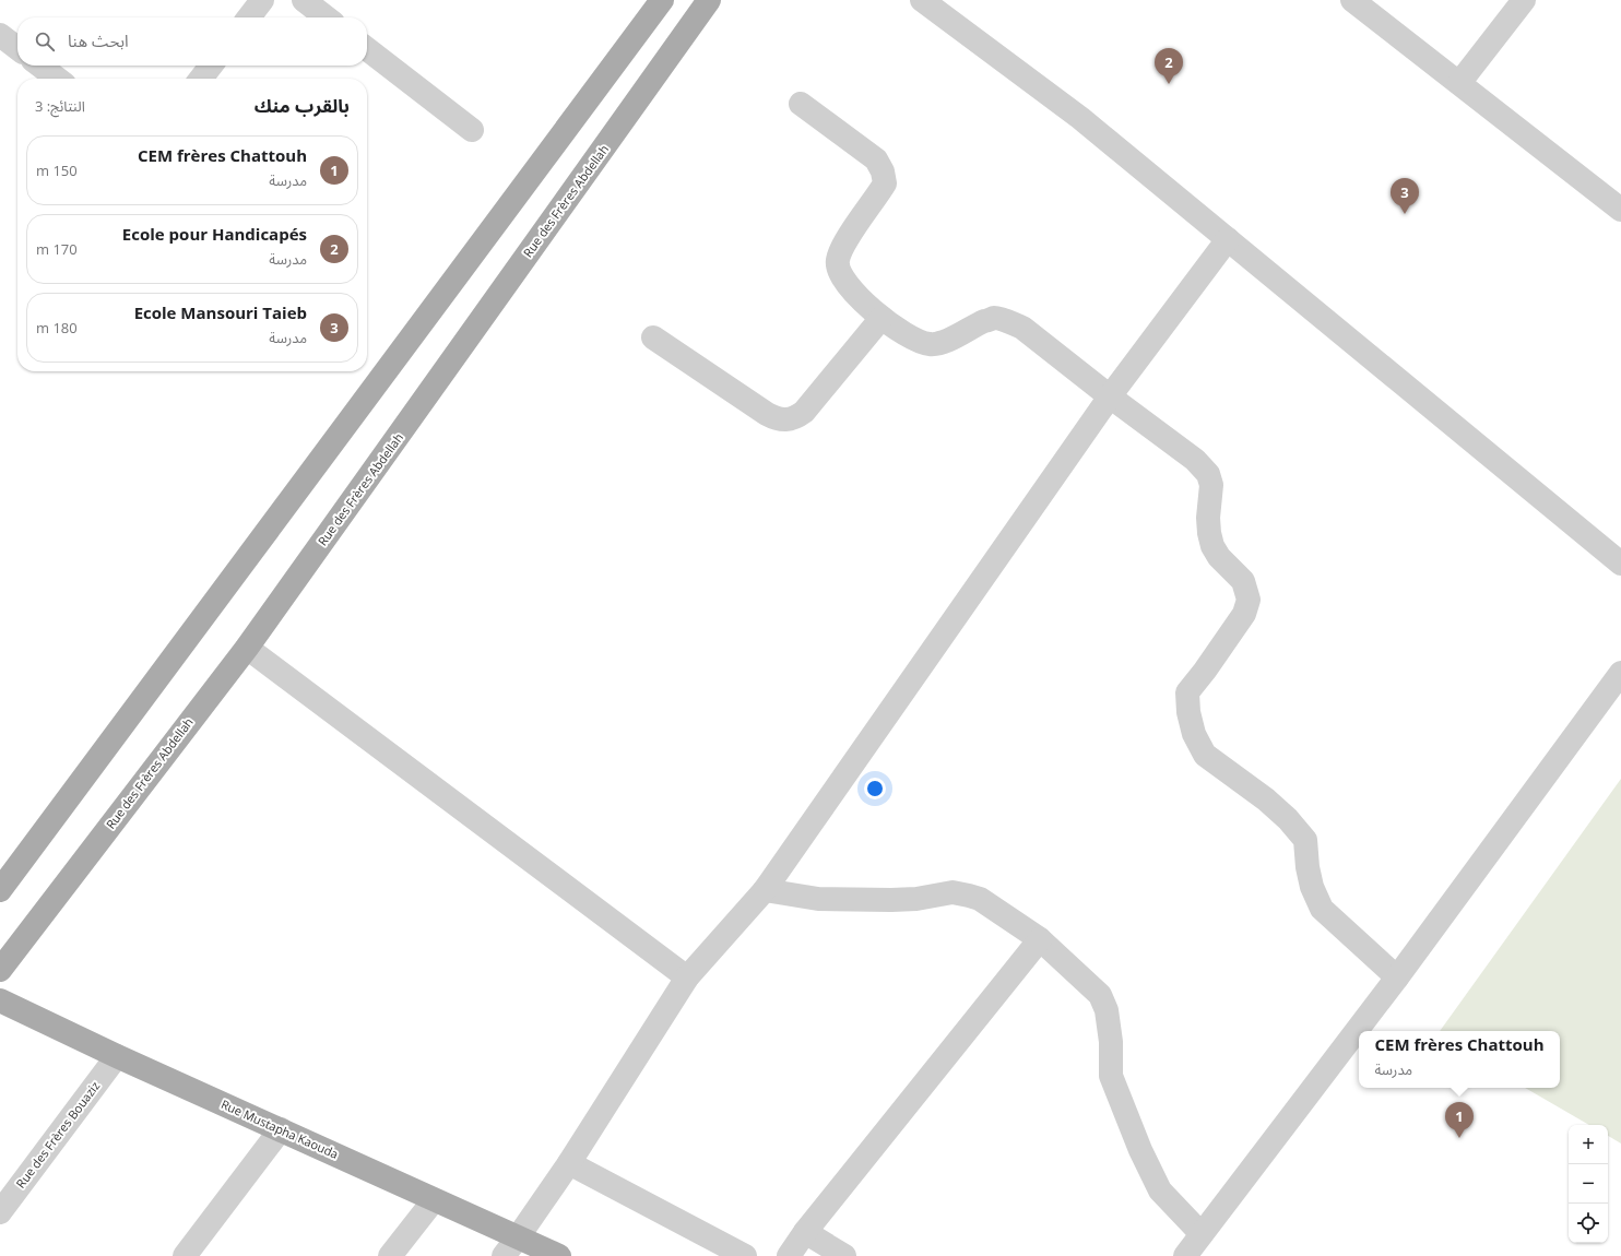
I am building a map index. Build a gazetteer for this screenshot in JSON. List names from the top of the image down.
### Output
{
  "streets": {
    "main road": ["Rue des Frères Abdellah", "Rue Mustapha Kaouda"],
    "street": ["Rue des Frères Bouaziz"]
  },
  "crossings": [
    ["Rue Mustapha Kaouda", "Rue des Frères Bouaziz"]
  ],
  "page": {
    "search": "ابحث هنا",
    "pins": ["2", "3", "1"],
    "heading": ["بالقرب منك", "النتائج: 3"],
    "list": [
      {
        "mark": "1",
        "name": "CEM frères Chattouh",
        "note": "مدرسة",
        "value": "150 m"
      },
      {
        "mark": "2",
        "name": "Ecole pour Handicapés",
        "note": "مدرسة",
        "value": "170 m"
      },
      {
        "mark": "3",
        "name": "Ecole Mansouri Taieb",
        "note": "مدرسة",
        "value": "180 m"
      }
    ],
    "popup": ["CEM frères Chattouh", "مدرسة"],
    "map_buttons": ["+", "−"]
  }
}
